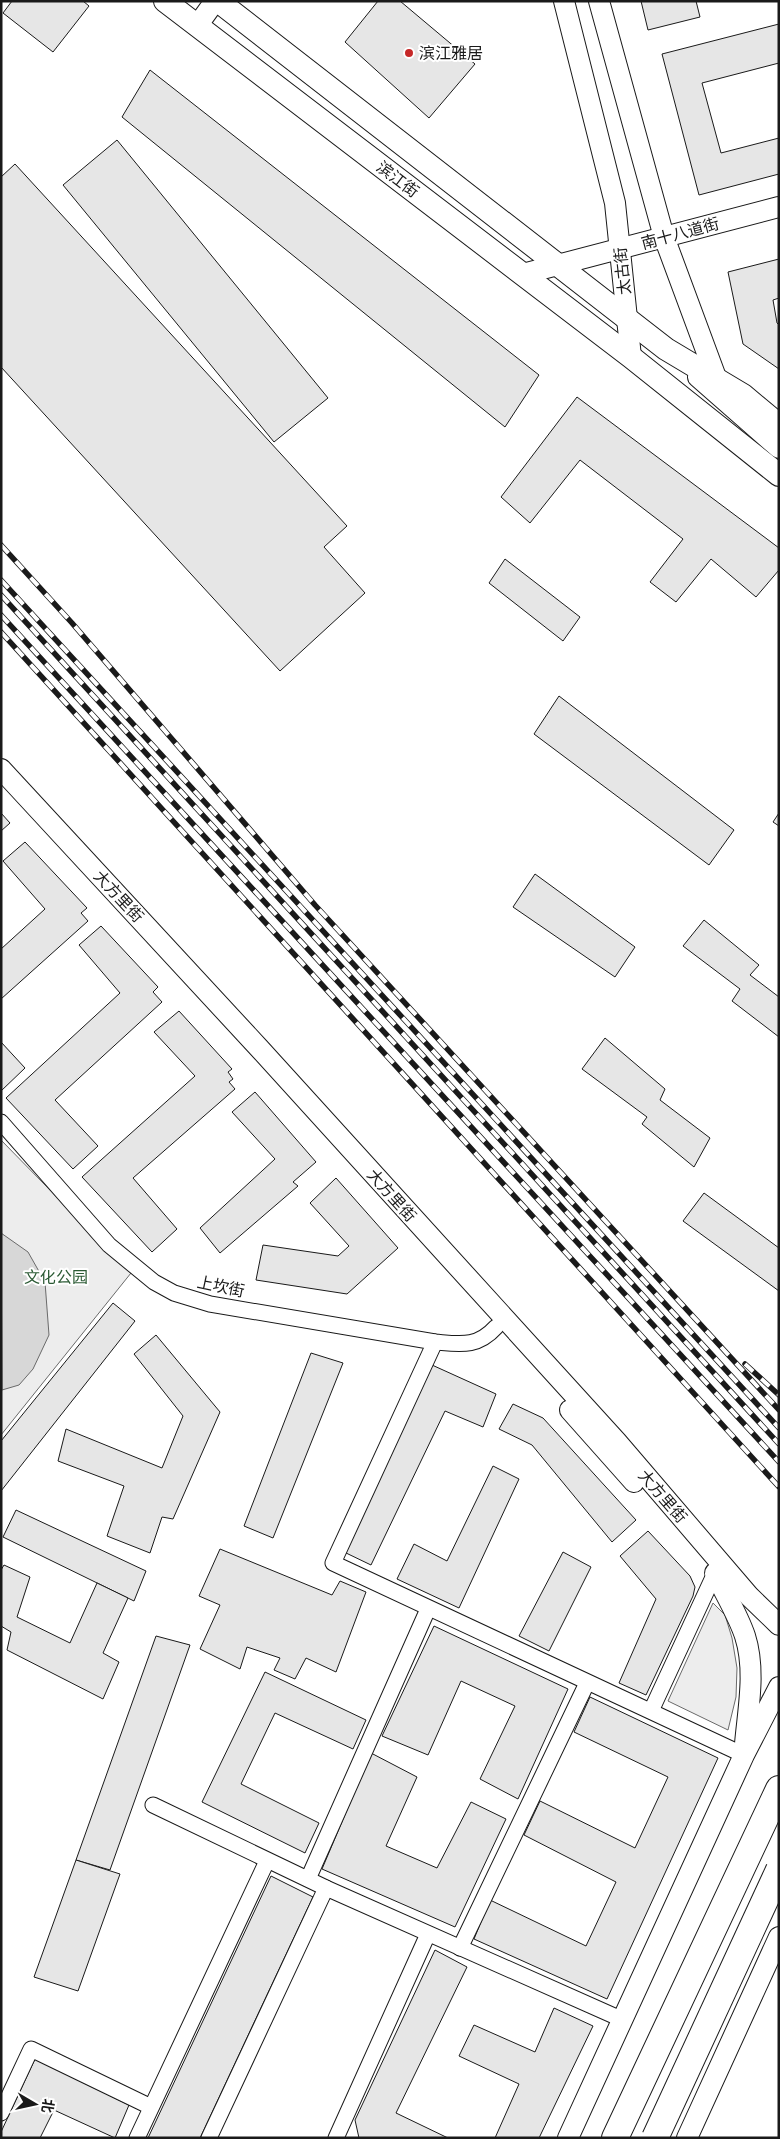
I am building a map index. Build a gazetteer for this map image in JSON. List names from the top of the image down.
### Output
{
  "streets": {
    "main road": [
      "滨江街",
      "南十八道街",
      "太古街",
      "大方里街"
    ],
    "street": ["上坎街"]
  },
  "crossings": [
    ["滨江街", "南十八道街"],
    ["滨江街", "太古街"],
    ["南十八道街", "太古街"],
    ["大方里街", "上坎街"]
  ],
  "parks": ["文化公园"],
  "places": ["滨江雅居"],
  "north": "right"
}
